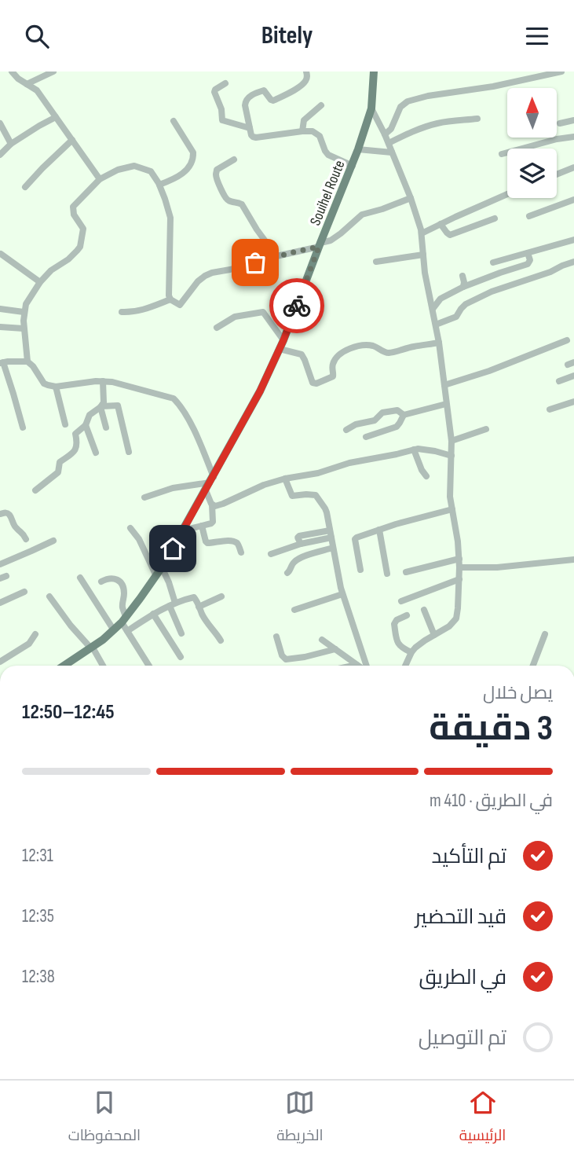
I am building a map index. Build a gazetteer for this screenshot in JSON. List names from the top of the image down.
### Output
{
  "streets": {
    "main road": ["Souihel Route"]
  },
  "north": "top",
  "page": {
    "header": "Bitely",
    "heading": ["3 دقيقة", "يصل خلال", "12:45–12:50"],
    "bar": "في الطريق · 410 m",
    "list": [
      ["تم التأكيد", "12:31"],
      ["قيد التحضير", "12:35"],
      ["في الطريق", "12:38"],
      "تم التوصيل"
    ],
    "tabs": ["الرئيسية", "الخريطة", "المحفوظات"]
  }
}
